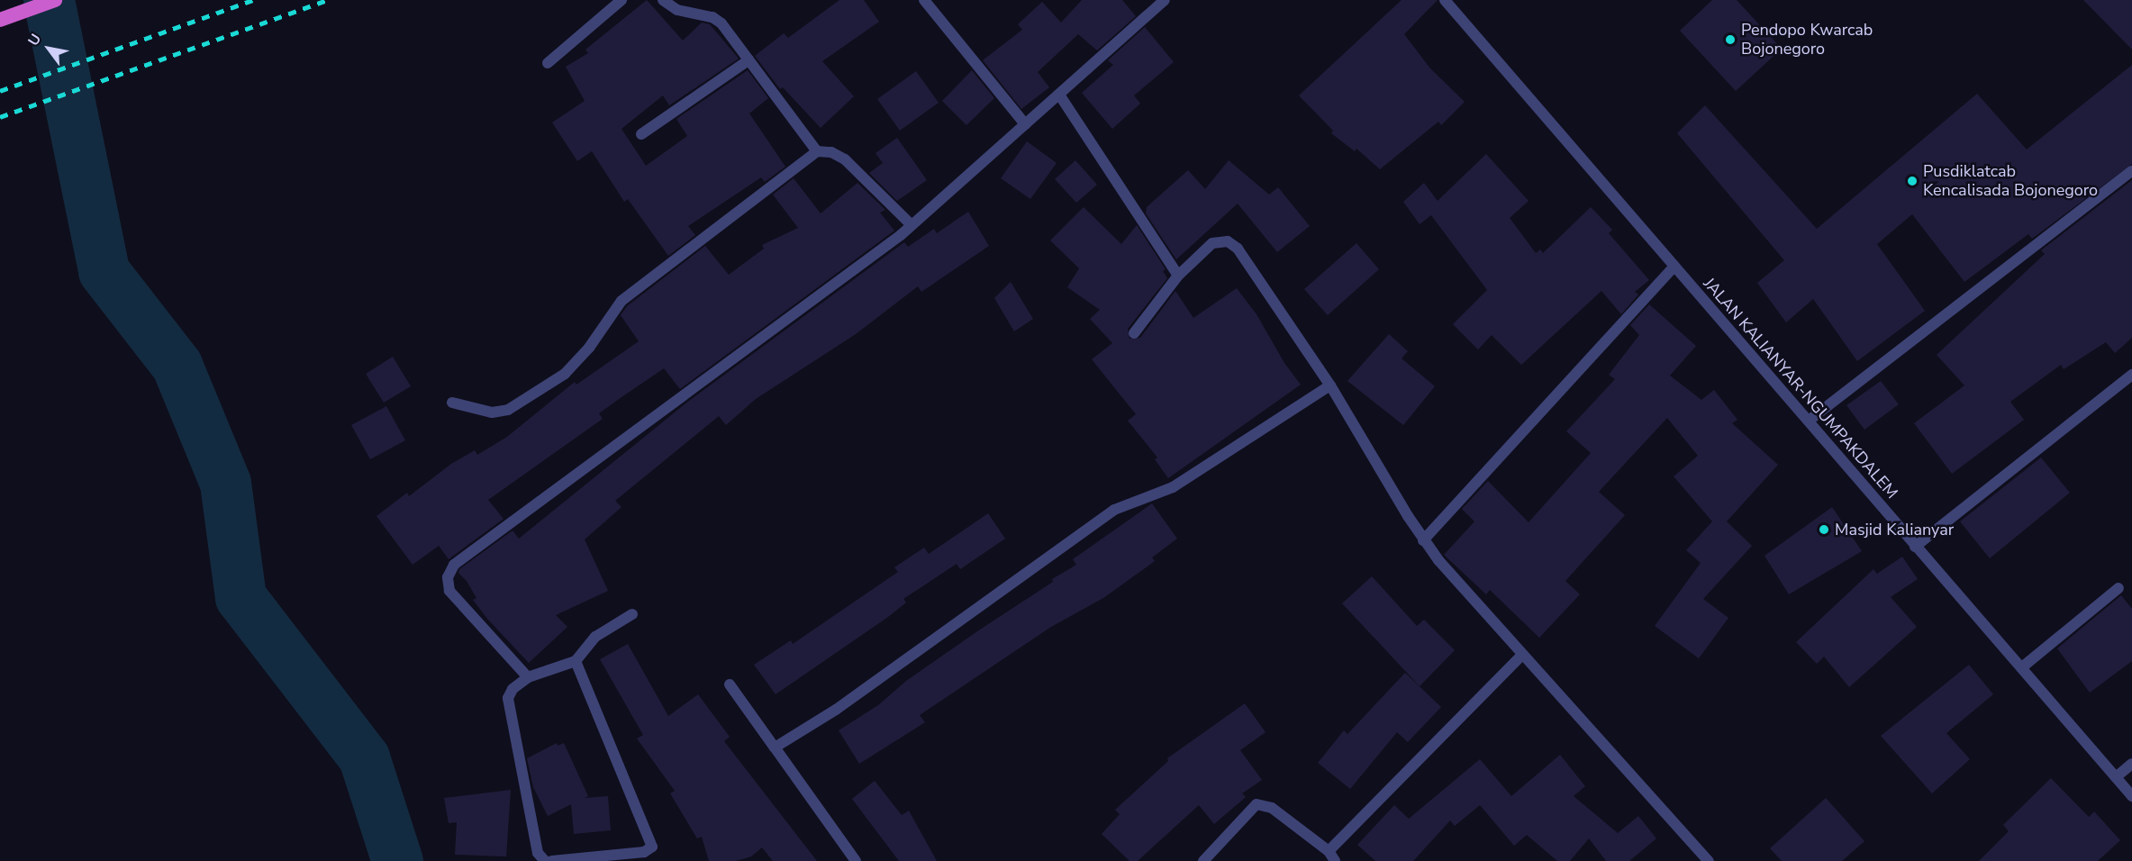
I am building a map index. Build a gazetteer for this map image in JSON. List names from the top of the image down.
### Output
{
  "streets": {
    "street": ["JALAN KALIANYAR-NGUMPAKDALEM"]
  },
  "places": ["Pendopo Kwarcab Bojonegoro", "Pusdiklatcab Kencalisada Bojonegoro", "Masjid Kalianyar"],
  "north": "top left"
}
